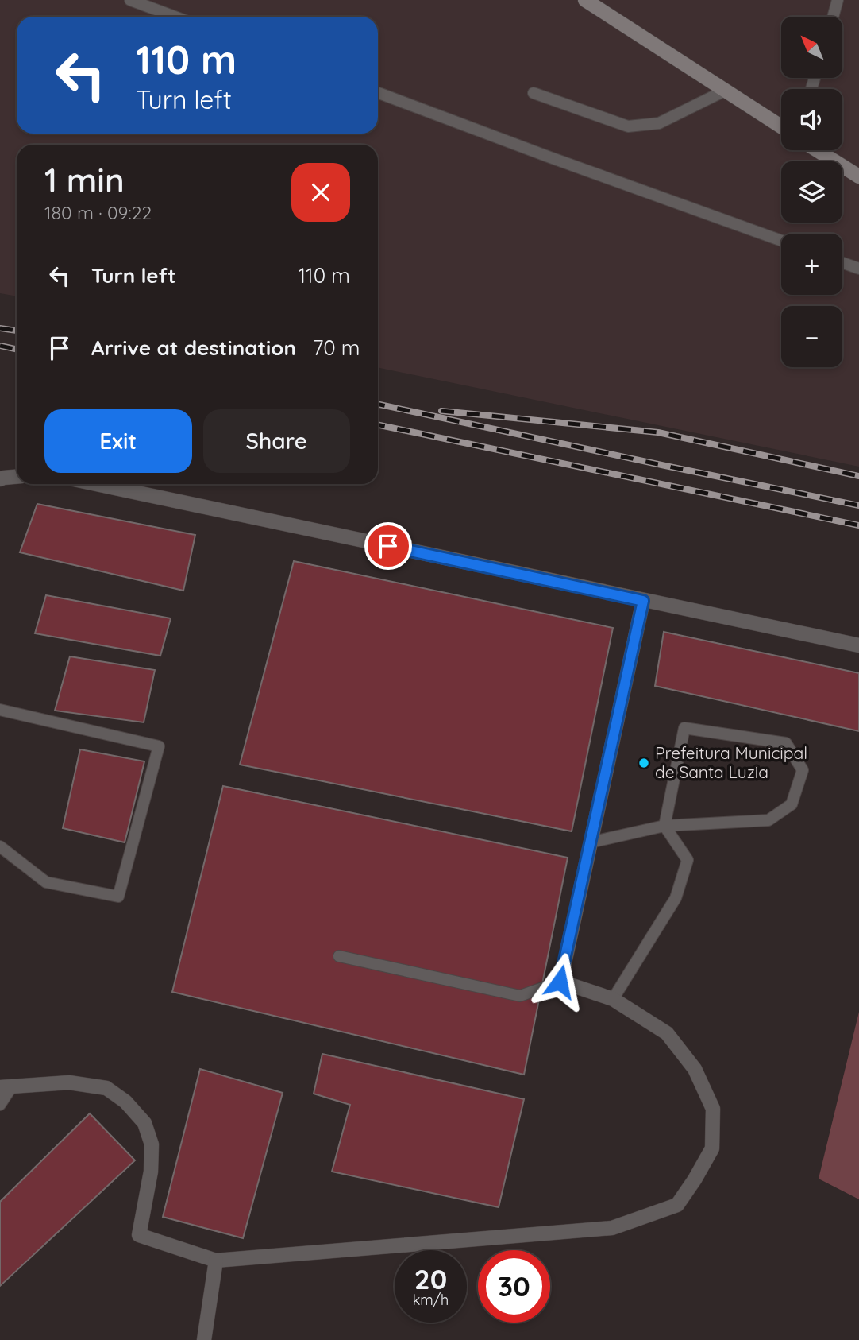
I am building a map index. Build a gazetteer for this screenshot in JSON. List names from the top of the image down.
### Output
{
  "places": ["Prefeitura Municipal de Santa Luzia"],
  "north": "top left",
  "page": {
    "map_buttons": ["+", "−"],
    "turn": ["110 m", "Turn left"],
    "heading": ["1 min", "180 m · 09:22"],
    "list": [
      {
        "name": "Turn left",
        "value": "110 m"
      },
      {
        "name": "Arrive at destination",
        "value": "70 m"
      }
    ],
    "buttons": ["Exit", "Share"],
    "speed": "20 km/h",
    "limit": "30"
  }
}
